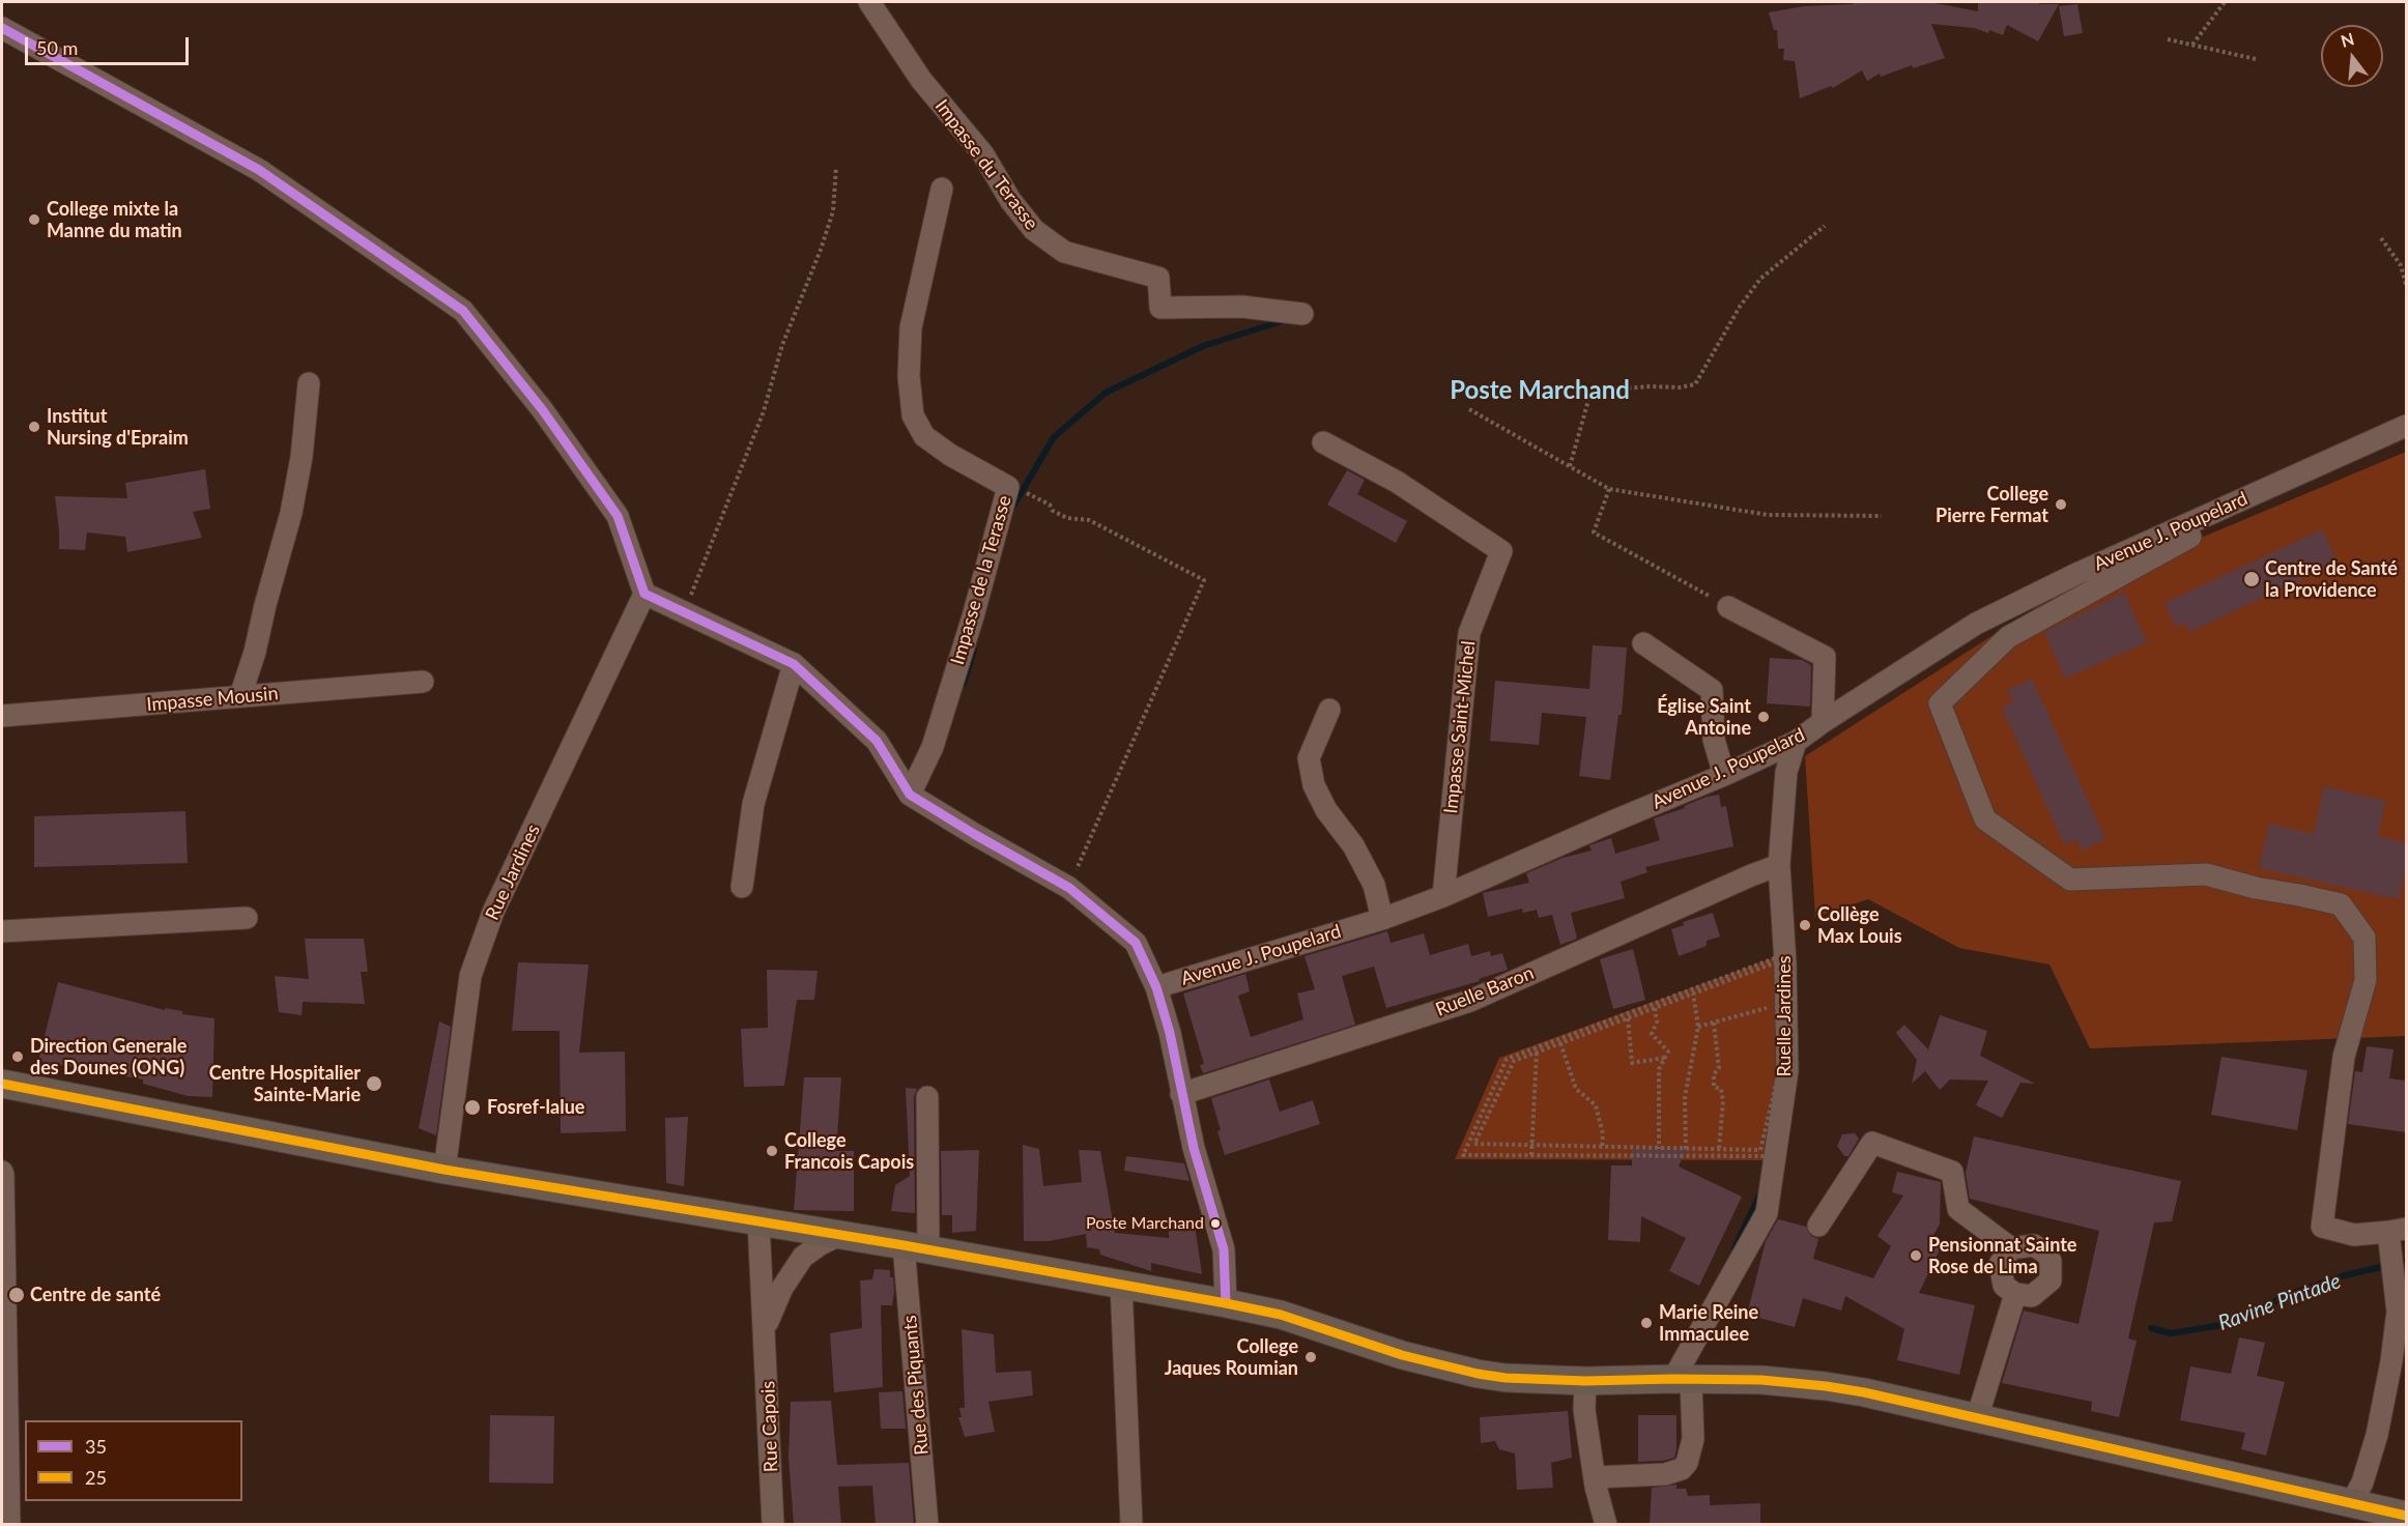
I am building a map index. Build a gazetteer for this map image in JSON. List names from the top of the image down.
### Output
{
  "streets": {
    "street": [
      "Impasse du Terasse",
      "Avenue J. Poupelard",
      "Impasse de la Terasse",
      "Impasse Mousin",
      "Impasse Saint-Michel",
      "Rue Jardines",
      "Ruelle Baron",
      "Ruelle Jardines",
      "Rue des Piquants",
      "Rue Capois"
    ]
  },
  "crossings": [
    ["Avenue J. Poupelard", "Impasse Saint-Michel"],
    ["Avenue J. Poupelard", "Ruelle Jardines"],
    ["Ruelle Baron", "Ruelle Jardines"]
  ],
  "districts": ["Poste Marchand"],
  "water": ["Ravine Pintade"],
  "places": [
    "College mixte la Manne du matin",
    "Institut Nursing d'Epraim",
    "College Pierre Fermat",
    "Centre de Santé la Providence",
    "Église Saint Antoine",
    "Collège Max Louis",
    "Direction Generale des Dounes (ONG)",
    "Centre Hospitalier Sainte-Marie",
    "Fosref-lalue",
    "College Francois Capois",
    "Poste Marchand",
    "Pensionnat Sainte Rose de Lima",
    "Centre de santé",
    "Marie Reine Immaculee",
    "College Jaques Roumian"
  ],
  "lines": ["transit line 35", "transit line 25"],
  "legend": ["35", "25"],
  "scale_bar": "50 m",
  "north": "top"
}
